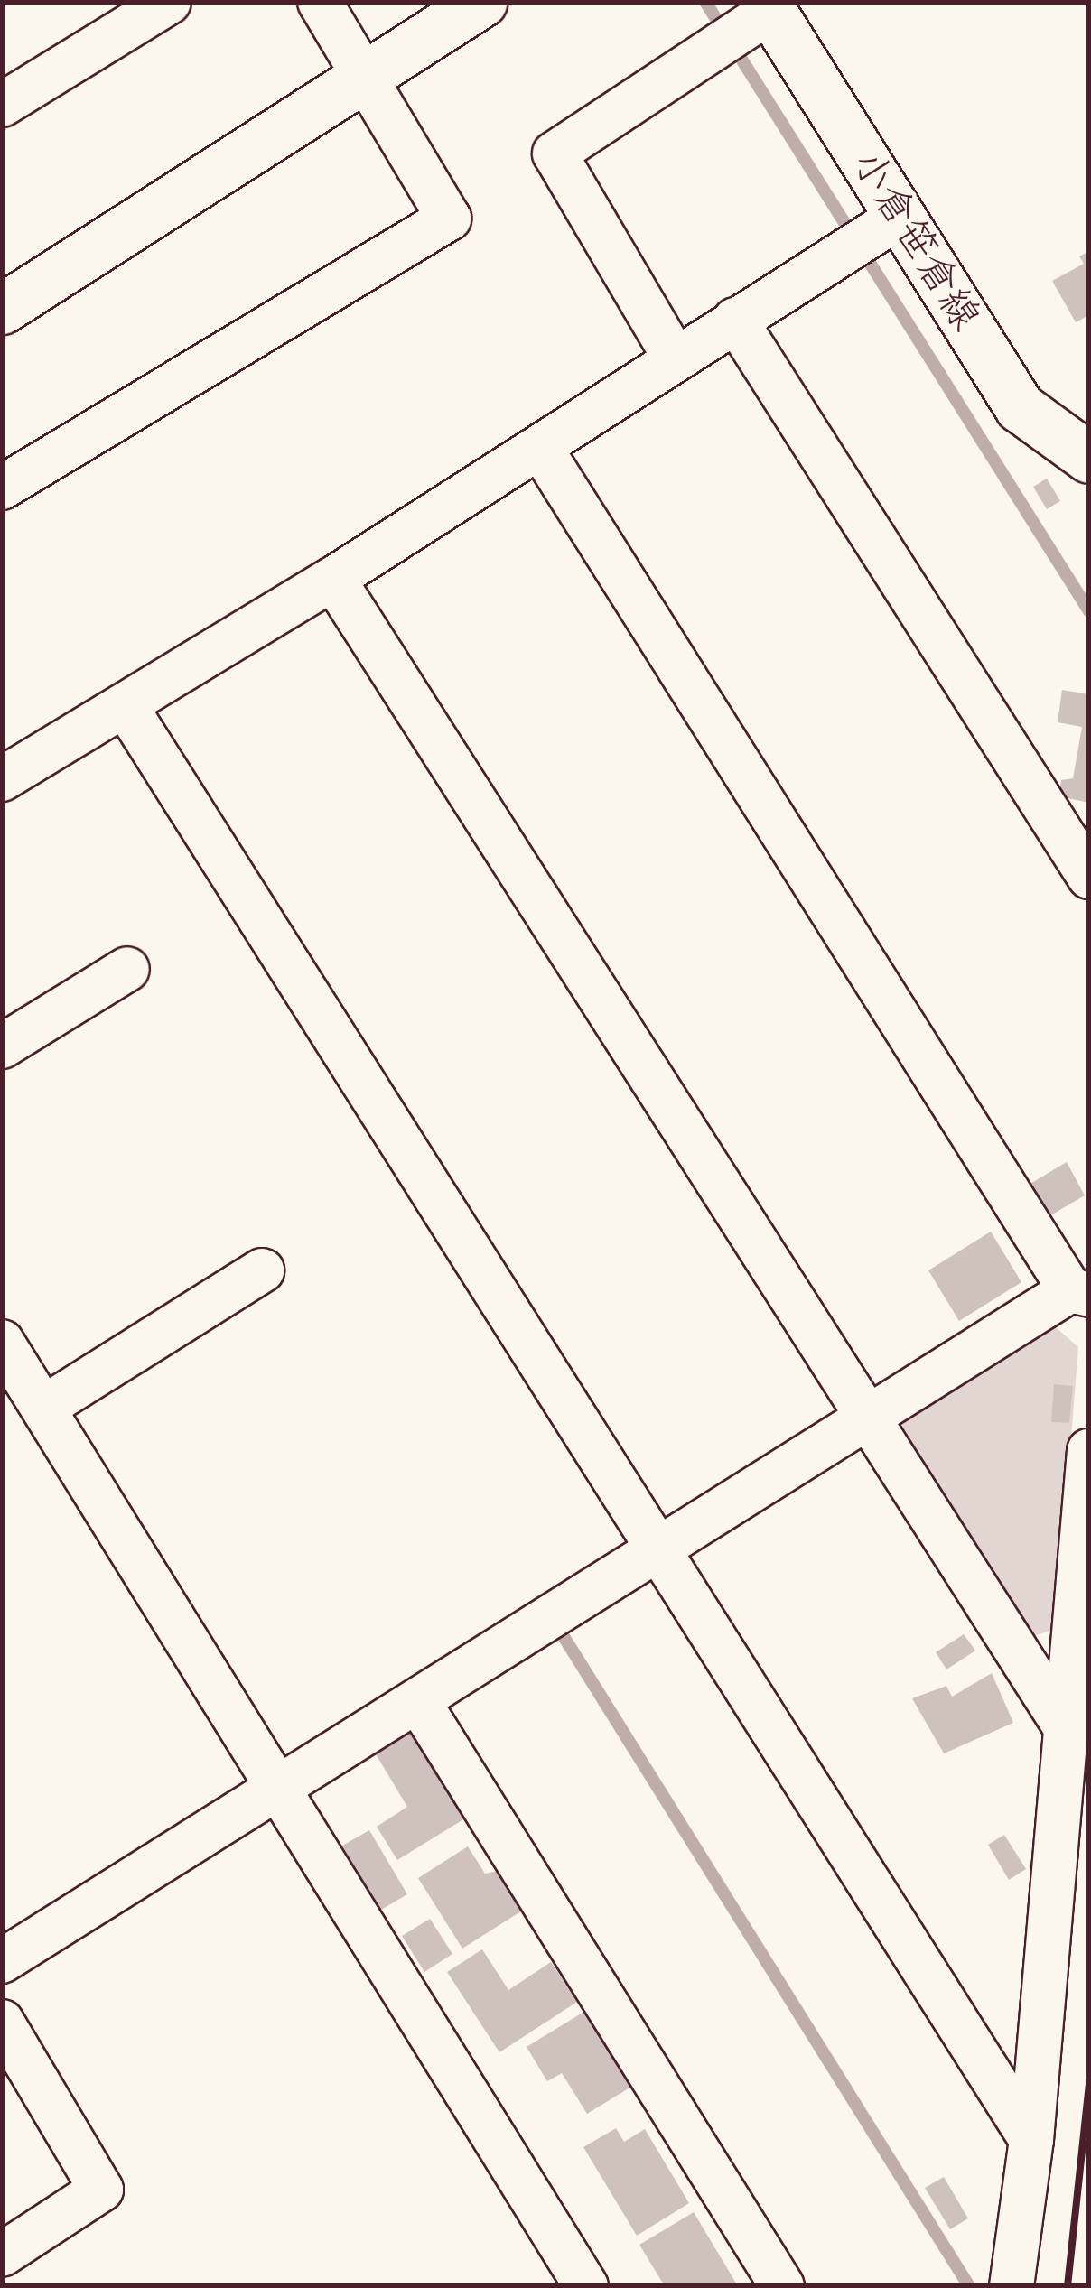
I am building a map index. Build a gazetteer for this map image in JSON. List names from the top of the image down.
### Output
{
  "streets": {
    "street": ["小倉笹倉線"]
  }
}
